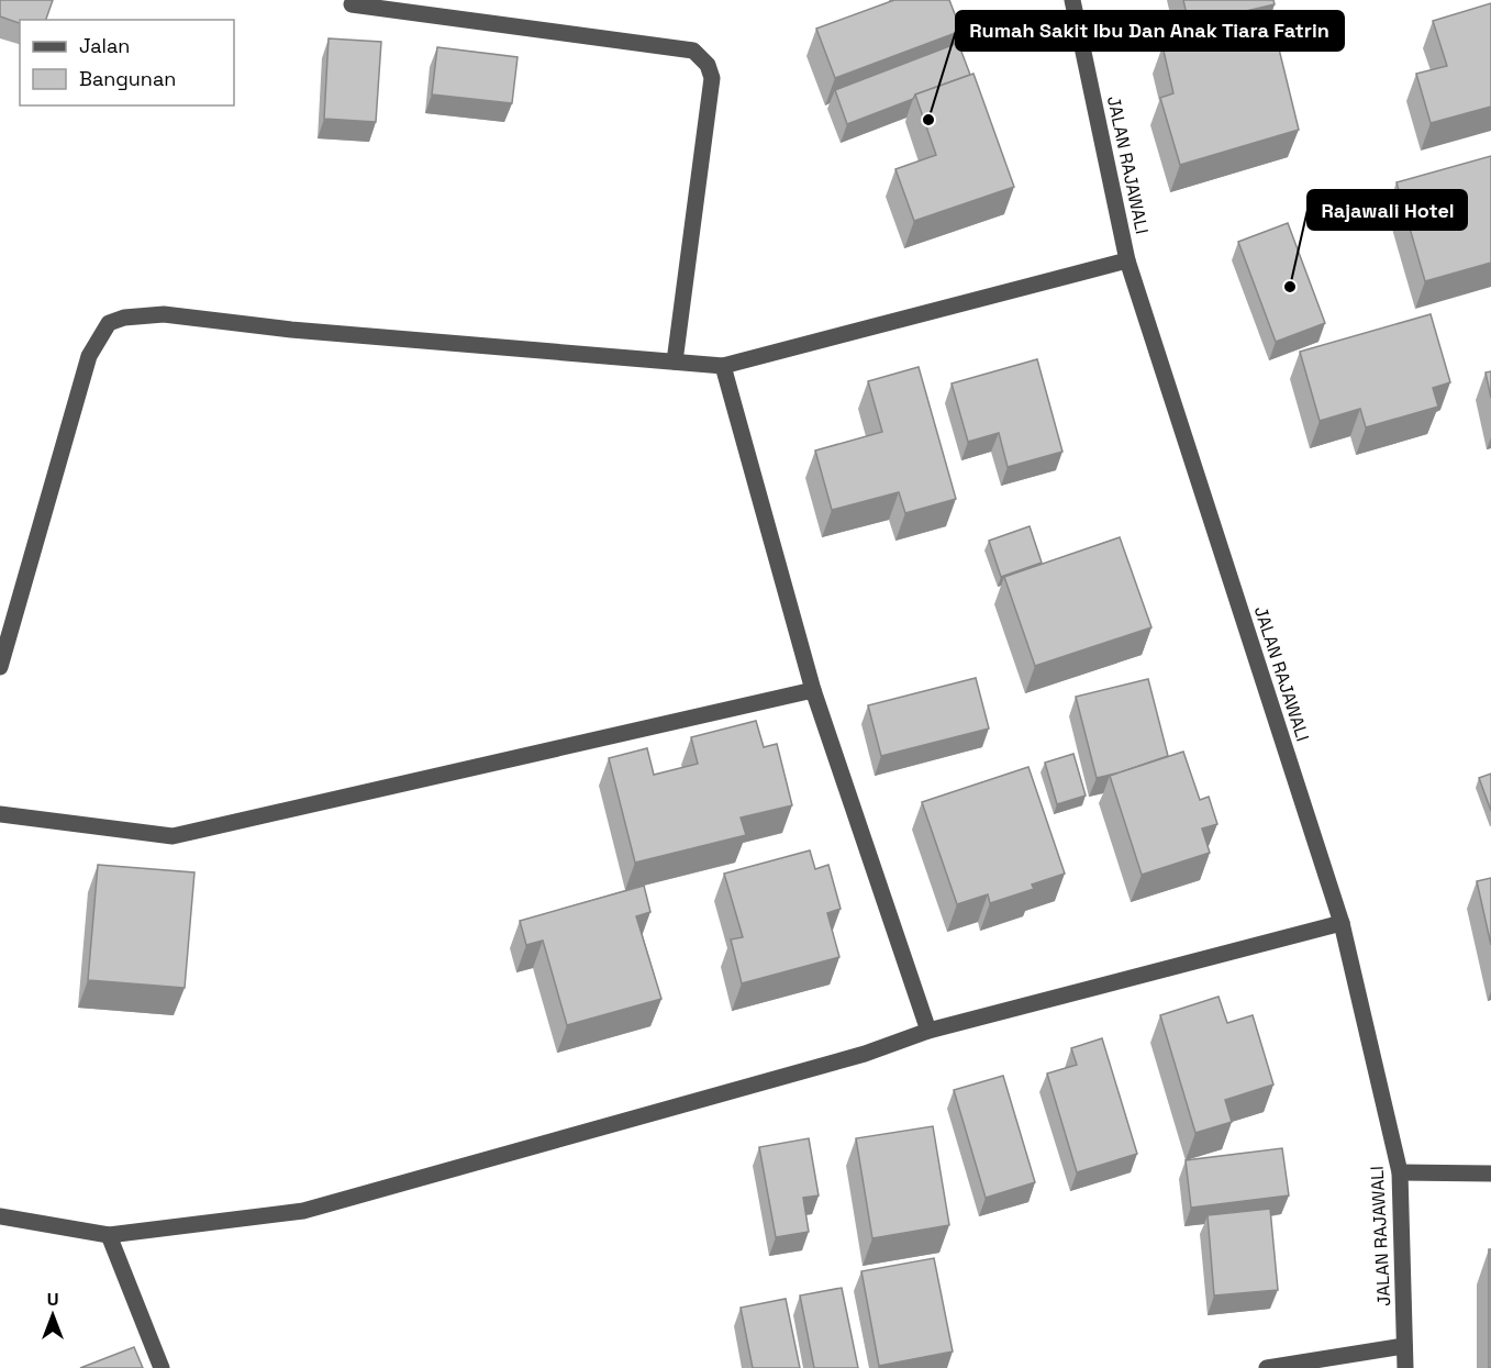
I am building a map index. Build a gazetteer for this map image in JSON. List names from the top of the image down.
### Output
{
  "streets": {
    "street": ["JALAN RAJAWALI"]
  },
  "places": ["Rumah Sakit Ibu Dan Anak Tiara Fatrin", "Rajawali Hotel"],
  "legend": ["Jalan", "Bangunan"],
  "north": "top"
}
